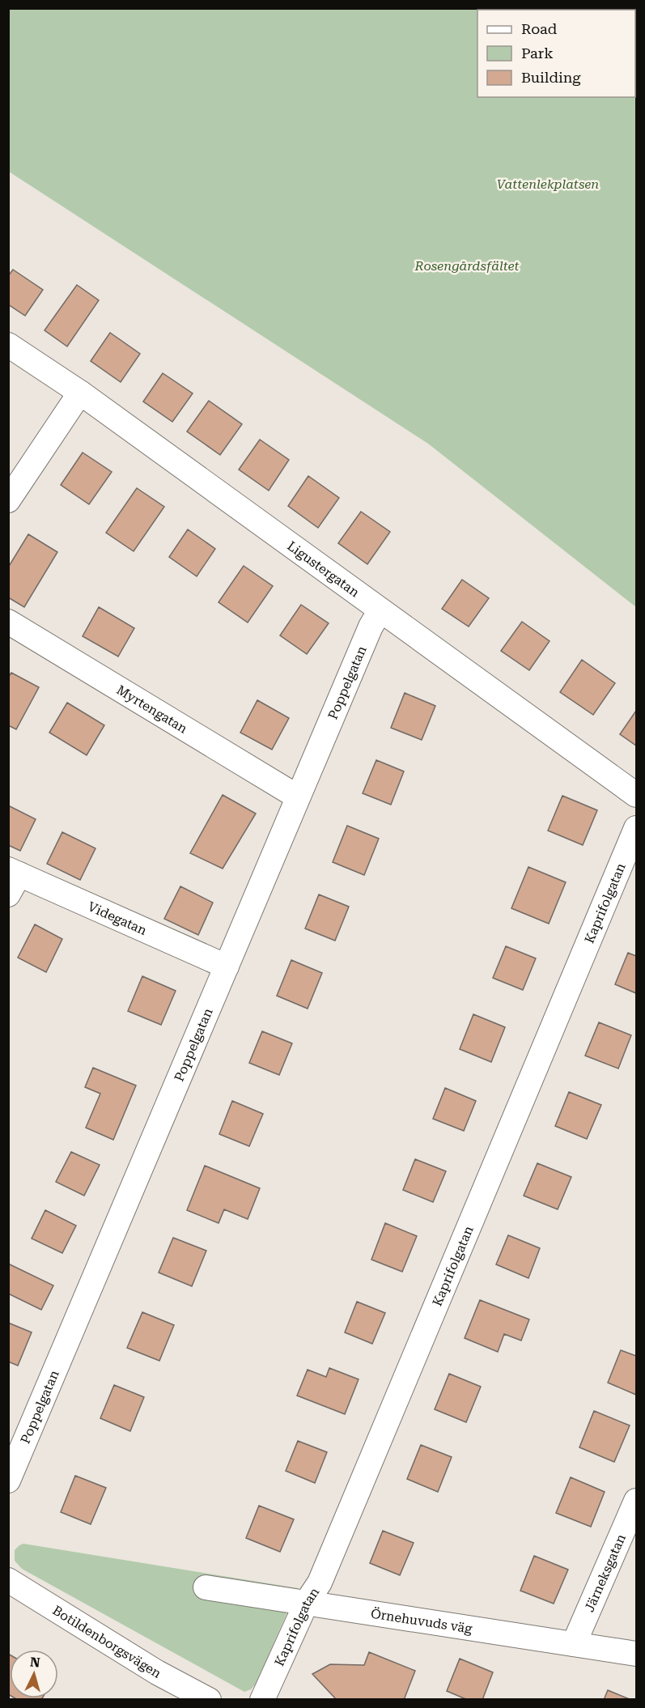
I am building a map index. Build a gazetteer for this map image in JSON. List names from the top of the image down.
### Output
{
  "streets": {
    "street": [
      "Ligustergatan",
      "Poppelgatan",
      "Myrtengatan",
      "Kaprifolgatan",
      "Videgatan",
      "Järneksgatan",
      "Örnehuvuds väg",
      "Botildenborgsvägen"
    ]
  },
  "crossings": [
    ["Ligustergatan", "Poppelgatan"],
    ["Poppelgatan", "Myrtengatan"],
    ["Poppelgatan", "Videgatan"],
    ["Kaprifolgatan", "Örnehuvuds väg"],
    ["Järneksgatan", "Örnehuvuds väg"]
  ],
  "parks": ["Vattenlekplatsen", "Rosengårdsfältet"],
  "legend": ["Road", "Park", "Building"],
  "north": "top"
}
